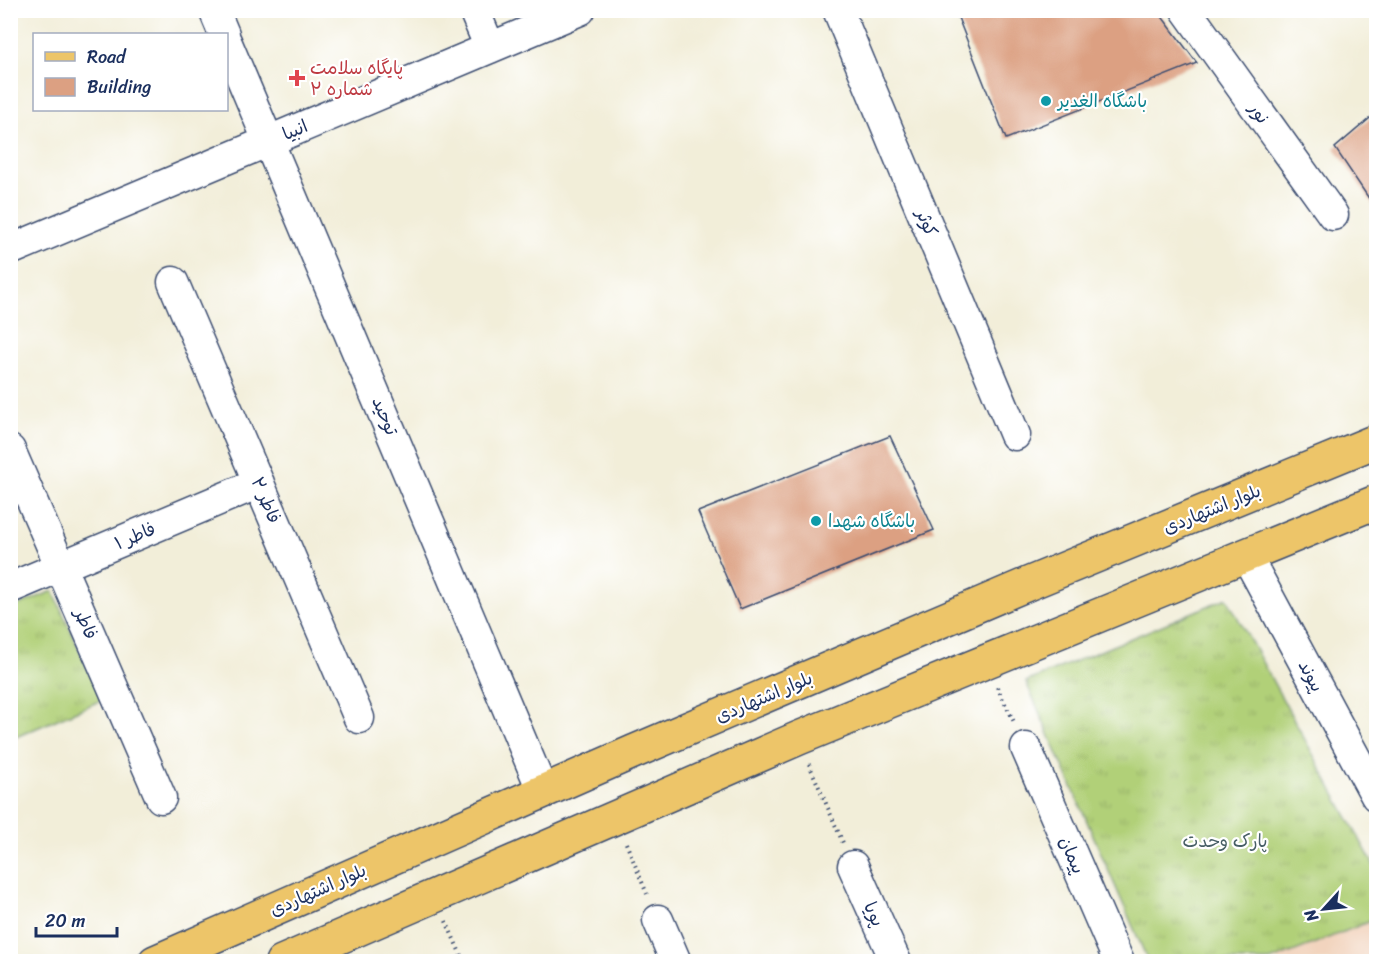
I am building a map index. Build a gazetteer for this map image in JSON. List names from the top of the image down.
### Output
{
  "streets": {
    "main road": ["بلوار اشتهاردی"],
    "street": [
      "نور",
      "انبیا",
      "کوثر",
      "توحید",
      "فاطر ۲",
      "فاطر ۱",
      "فاطر",
      "پیوند",
      "پیمان",
      "پویا"
    ]
  },
  "crossings": [
    ["انبیا", "توحید"],
    ["توحید", "بلوار اشتهاردی"],
    ["فاطر ۲", "فاطر ۱"],
    ["فاطر ۱", "فاطر"]
  ],
  "parks": ["پارک وحدت"],
  "places": {
    "health": ["پایگاه سلامت شماره ۲"],
    "other": ["باشگاه الغدیر", "باشگاه شهدا"]
  },
  "legend": ["Road", "Building"],
  "scale_bar": "20 m",
  "north": "bottom left"
}
